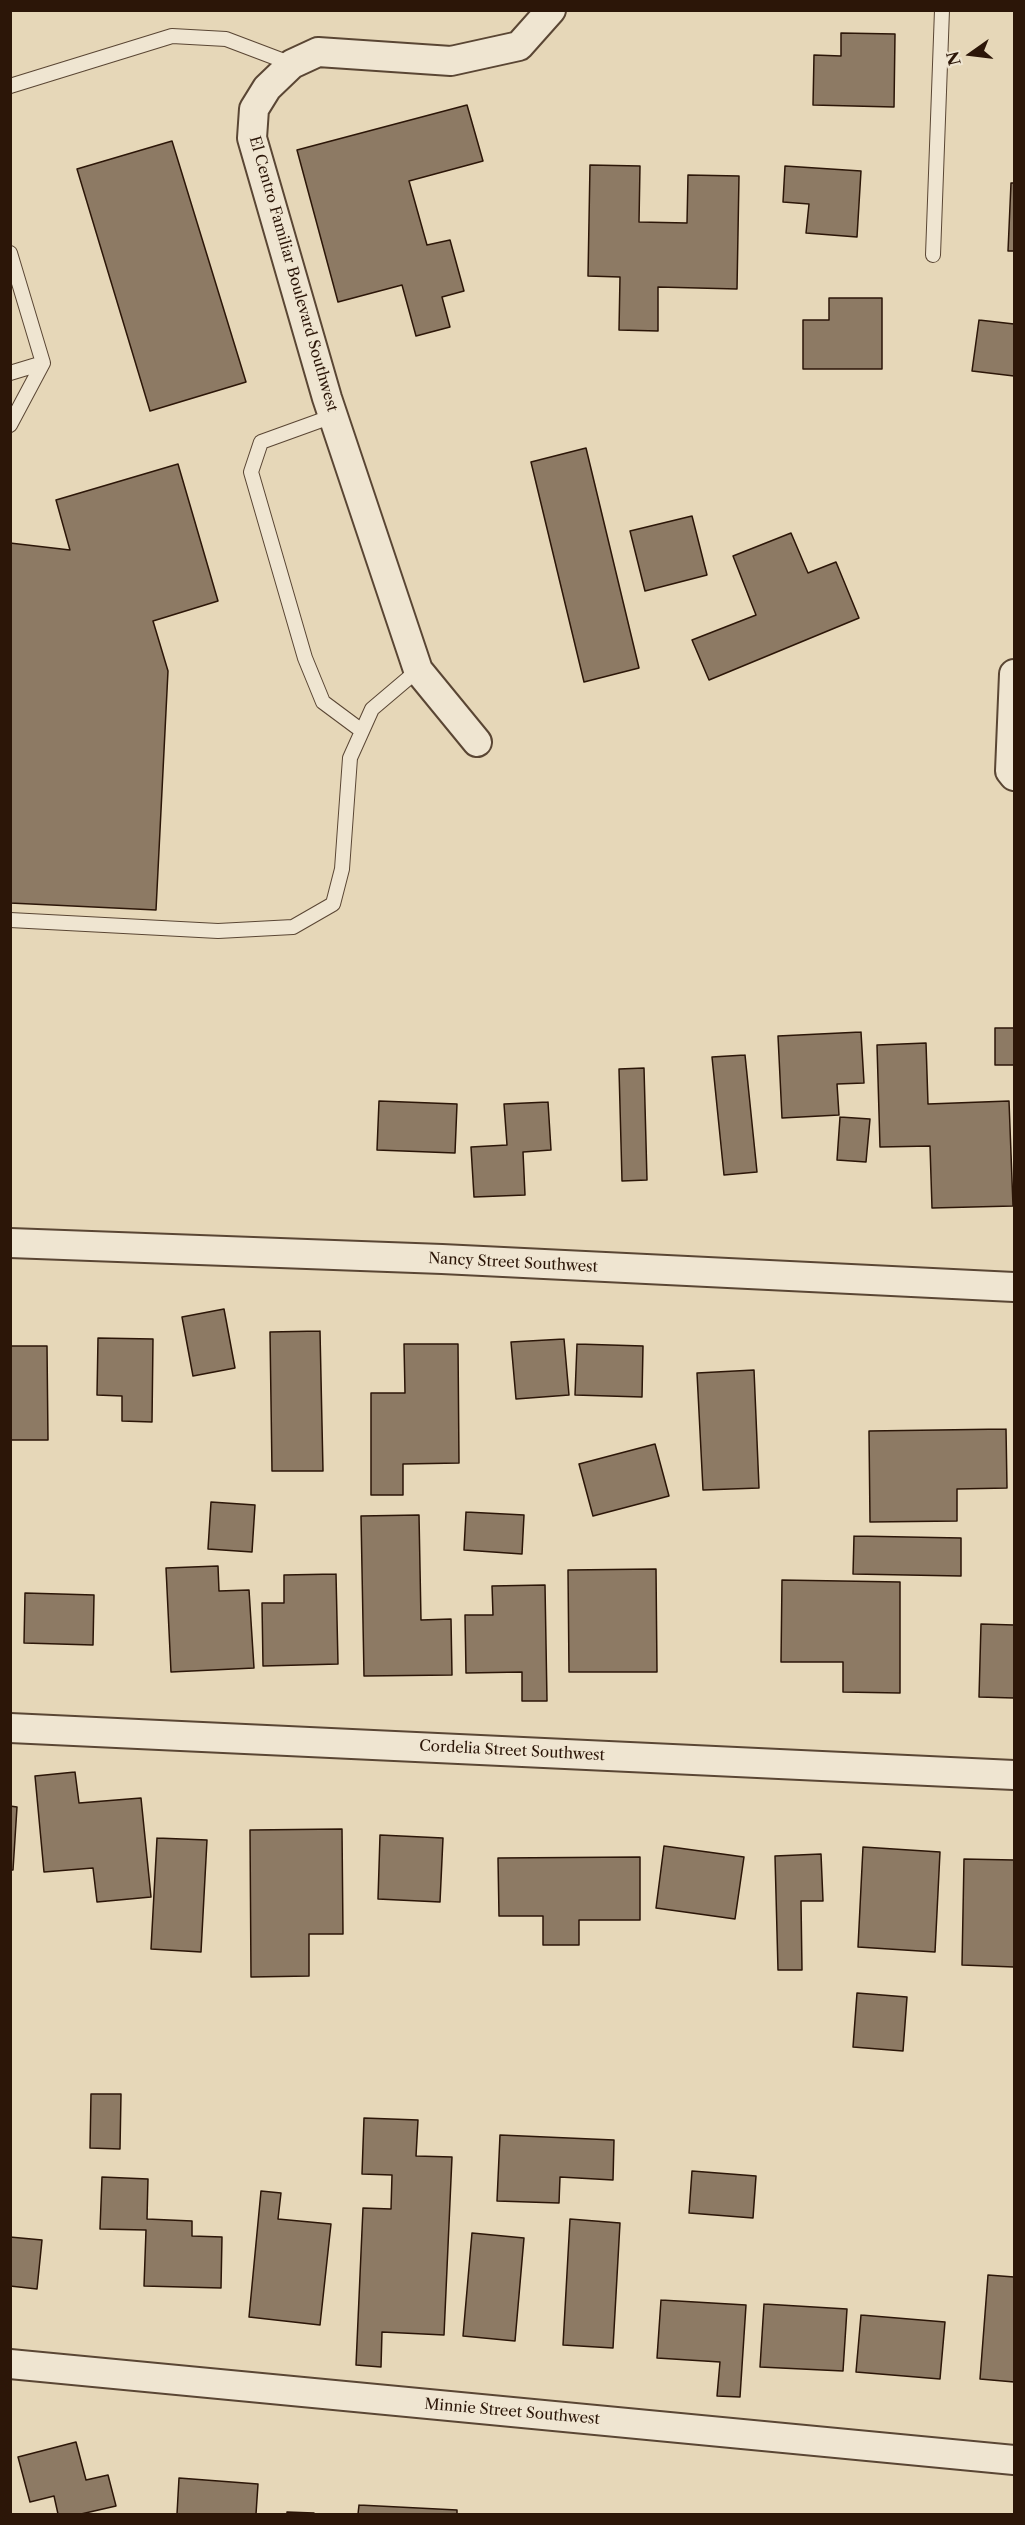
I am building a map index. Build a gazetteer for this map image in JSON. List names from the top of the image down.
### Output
{
  "streets": {
    "street": [
      "El Centro Familiar Boulevard Southwest",
      "Nancy Street Southwest",
      "Cordelia Street Southwest",
      "Minnie Street Southwest"
    ]
  },
  "north": "left"
}
